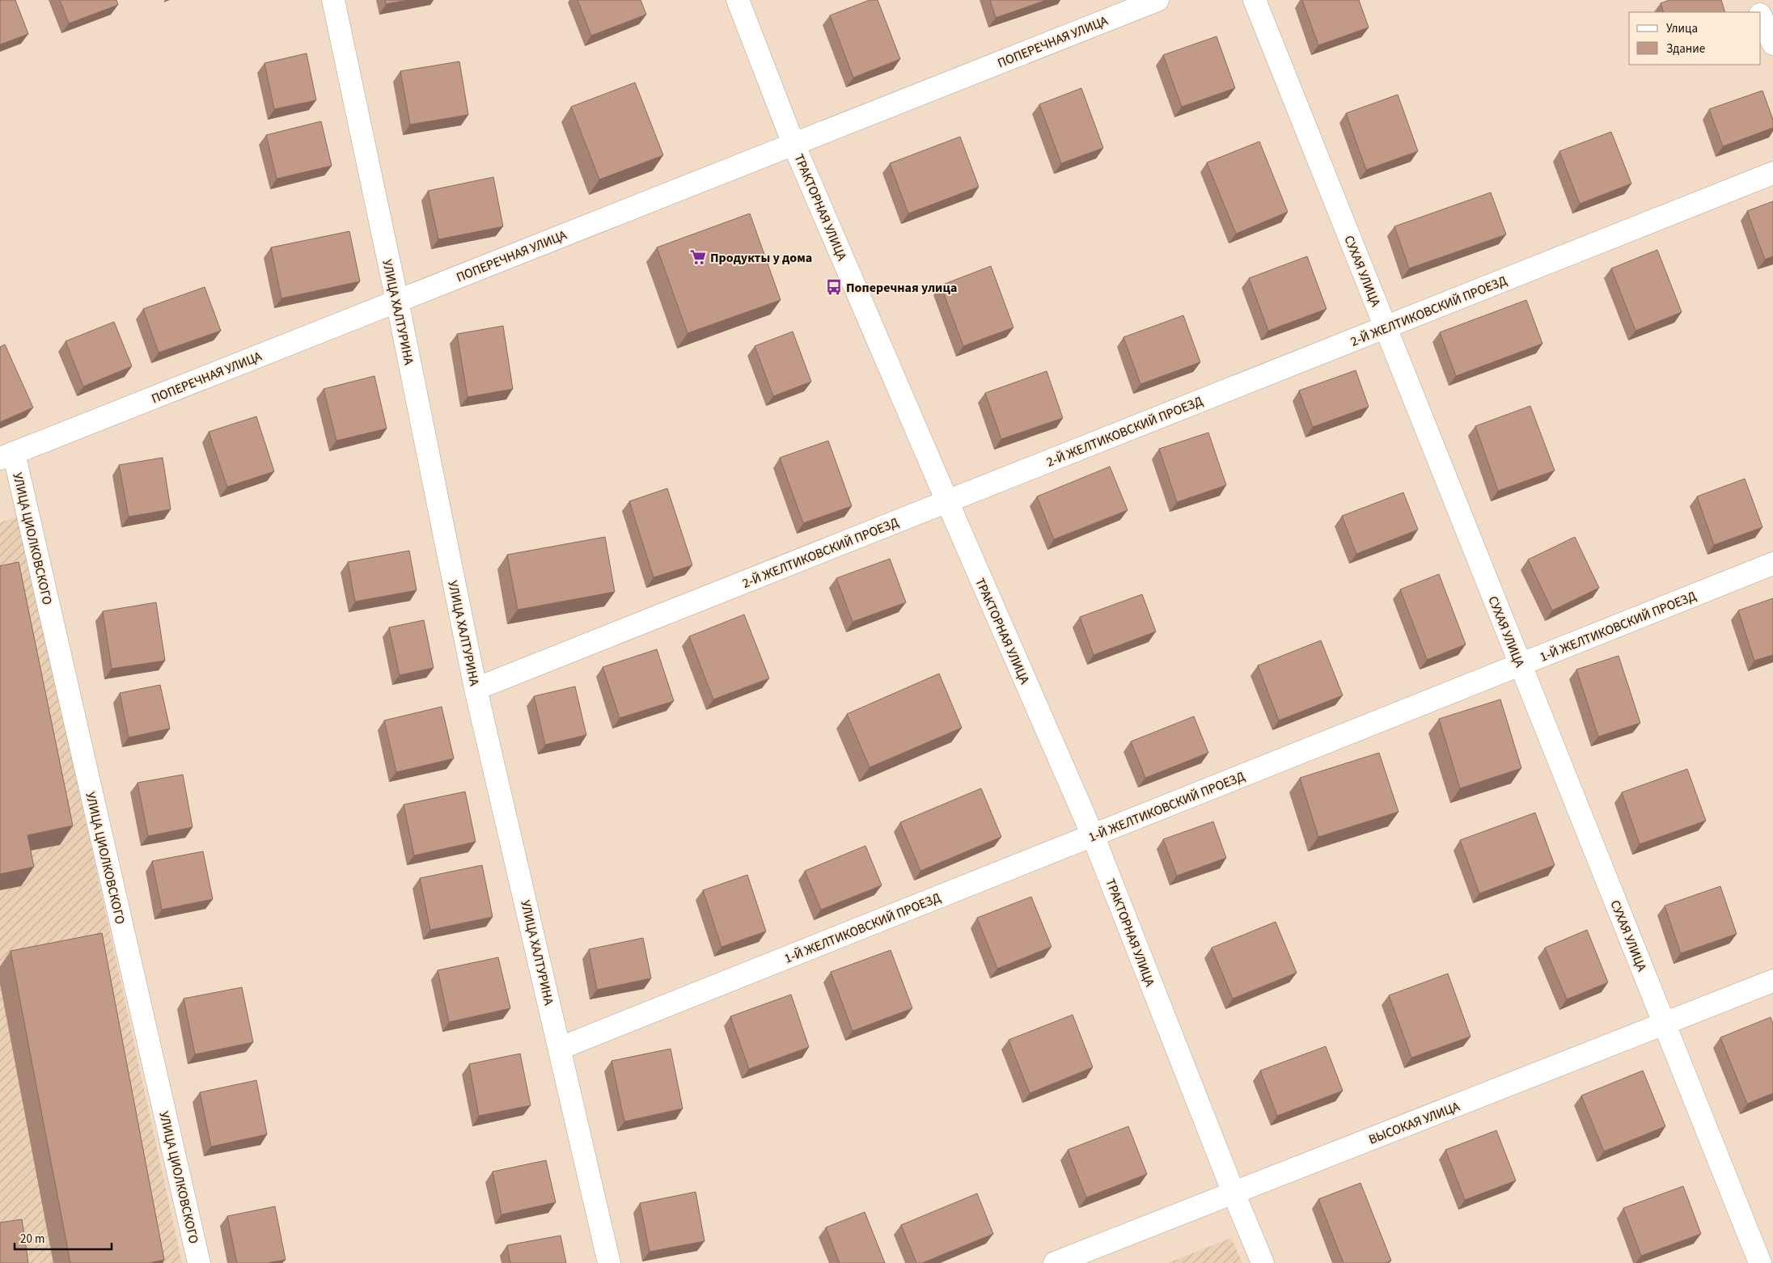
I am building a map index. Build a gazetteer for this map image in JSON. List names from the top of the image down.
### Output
{
  "streets": {
    "street": [
      "ПОПЕРЕЧНАЯ УЛИЦА",
      "ТРАКТОРНАЯ УЛИЦА",
      "СУХАЯ УЛИЦА",
      "2-Й ЖЕЛТИКОВСКИЙ ПРОЕЗД",
      "УЛИЦА ХАЛТУРИНА",
      "УЛИЦА ЦИОЛКОВСКОГО",
      "1-Й ЖЕЛТИКОВСКИЙ ПРОЕЗД",
      "ВЫСОКАЯ УЛИЦА"
    ]
  },
  "crossings": [
    ["ПОПЕРЕЧНАЯ УЛИЦА", "ТРАКТОРНАЯ УЛИЦА"],
    ["ПОПЕРЕЧНАЯ УЛИЦА", "УЛИЦА ХАЛТУРИНА"],
    ["ПОПЕРЕЧНАЯ УЛИЦА", "УЛИЦА ЦИОЛКОВСКОГО"],
    ["ТРАКТОРНАЯ УЛИЦА", "2-Й ЖЕЛТИКОВСКИЙ ПРОЕЗД"],
    ["ТРАКТОРНАЯ УЛИЦА", "1-Й ЖЕЛТИКОВСКИЙ ПРОЕЗД"],
    ["ТРАКТОРНАЯ УЛИЦА", "ВЫСОКАЯ УЛИЦА"],
    ["СУХАЯ УЛИЦА", "2-Й ЖЕЛТИКОВСКИЙ ПРОЕЗД"],
    ["СУХАЯ УЛИЦА", "1-Й ЖЕЛТИКОВСКИЙ ПРОЕЗД"],
    ["СУХАЯ УЛИЦА", "ВЫСОКАЯ УЛИЦА"],
    ["2-Й ЖЕЛТИКОВСКИЙ ПРОЕЗД", "УЛИЦА ХАЛТУРИНА"],
    ["УЛИЦА ХАЛТУРИНА", "1-Й ЖЕЛТИКОВСКИЙ ПРОЕЗД"]
  ],
  "places": {
    "supermarket": ["Продукты у дома"],
    "bus stop": ["Поперечная улица"]
  },
  "legend": ["Улица", "Здание"],
  "scale_bar": "20 m"
}
